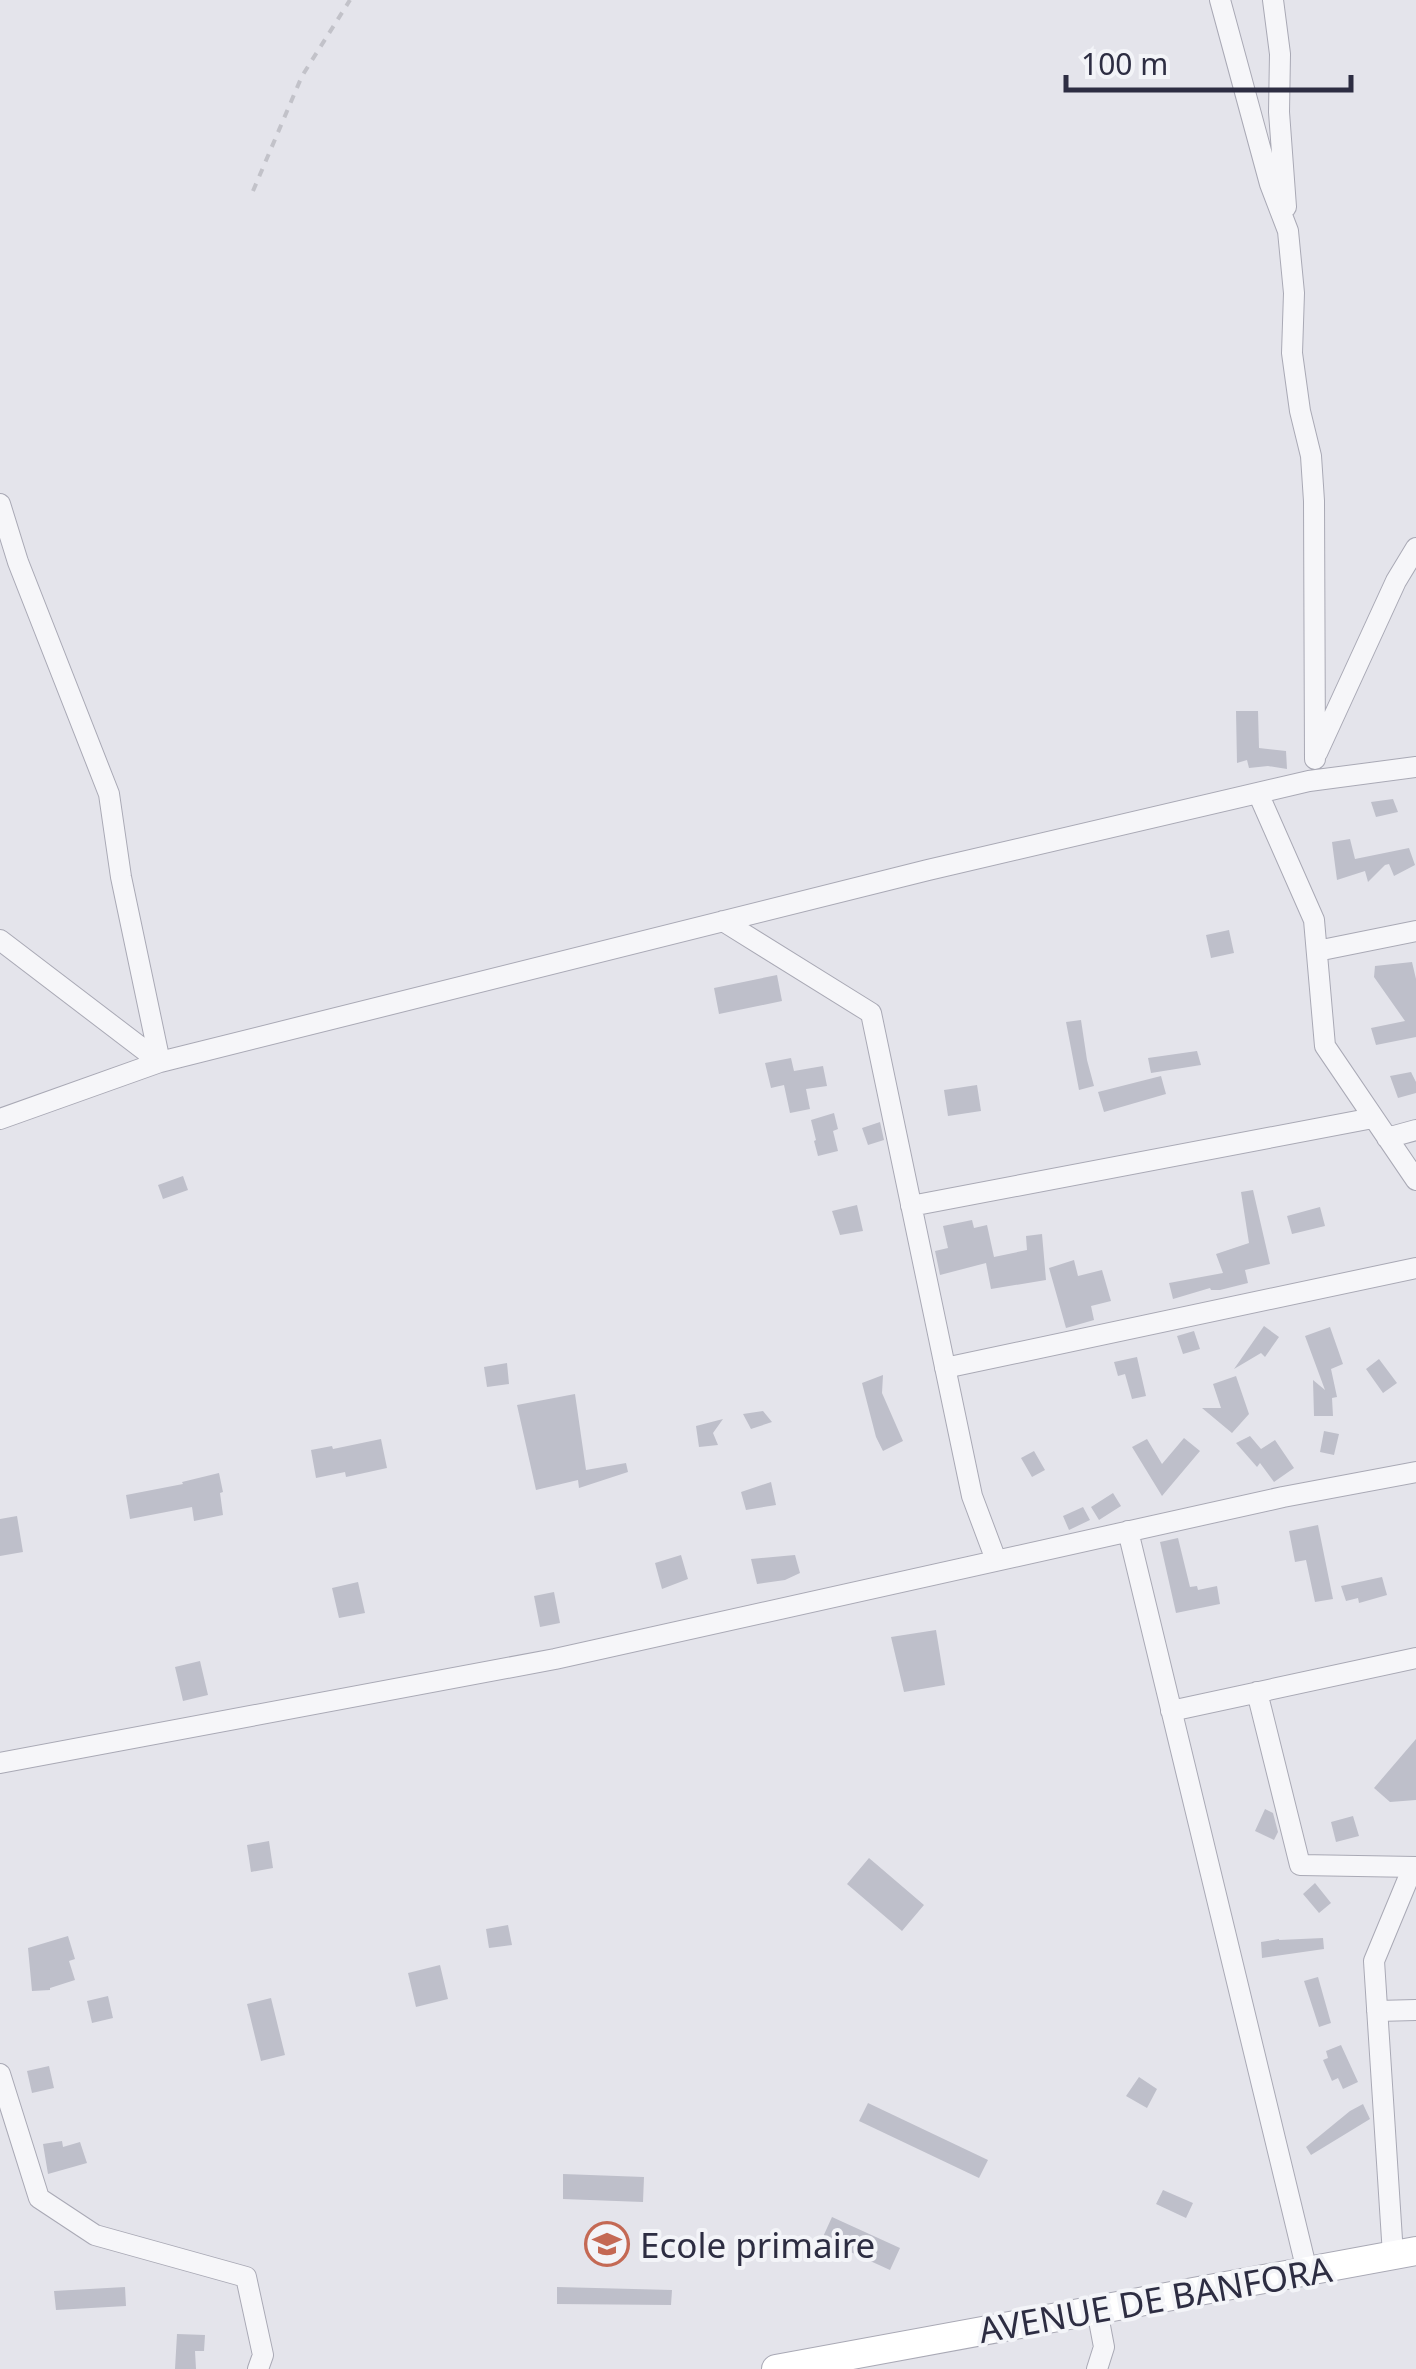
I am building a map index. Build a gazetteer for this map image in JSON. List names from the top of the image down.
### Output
{
  "streets": {
    "main road": ["AVENUE DE BANFORA"]
  },
  "places": {
    "school or university": ["Ecole primaire"]
  },
  "scale_bar": "100 m"
}
